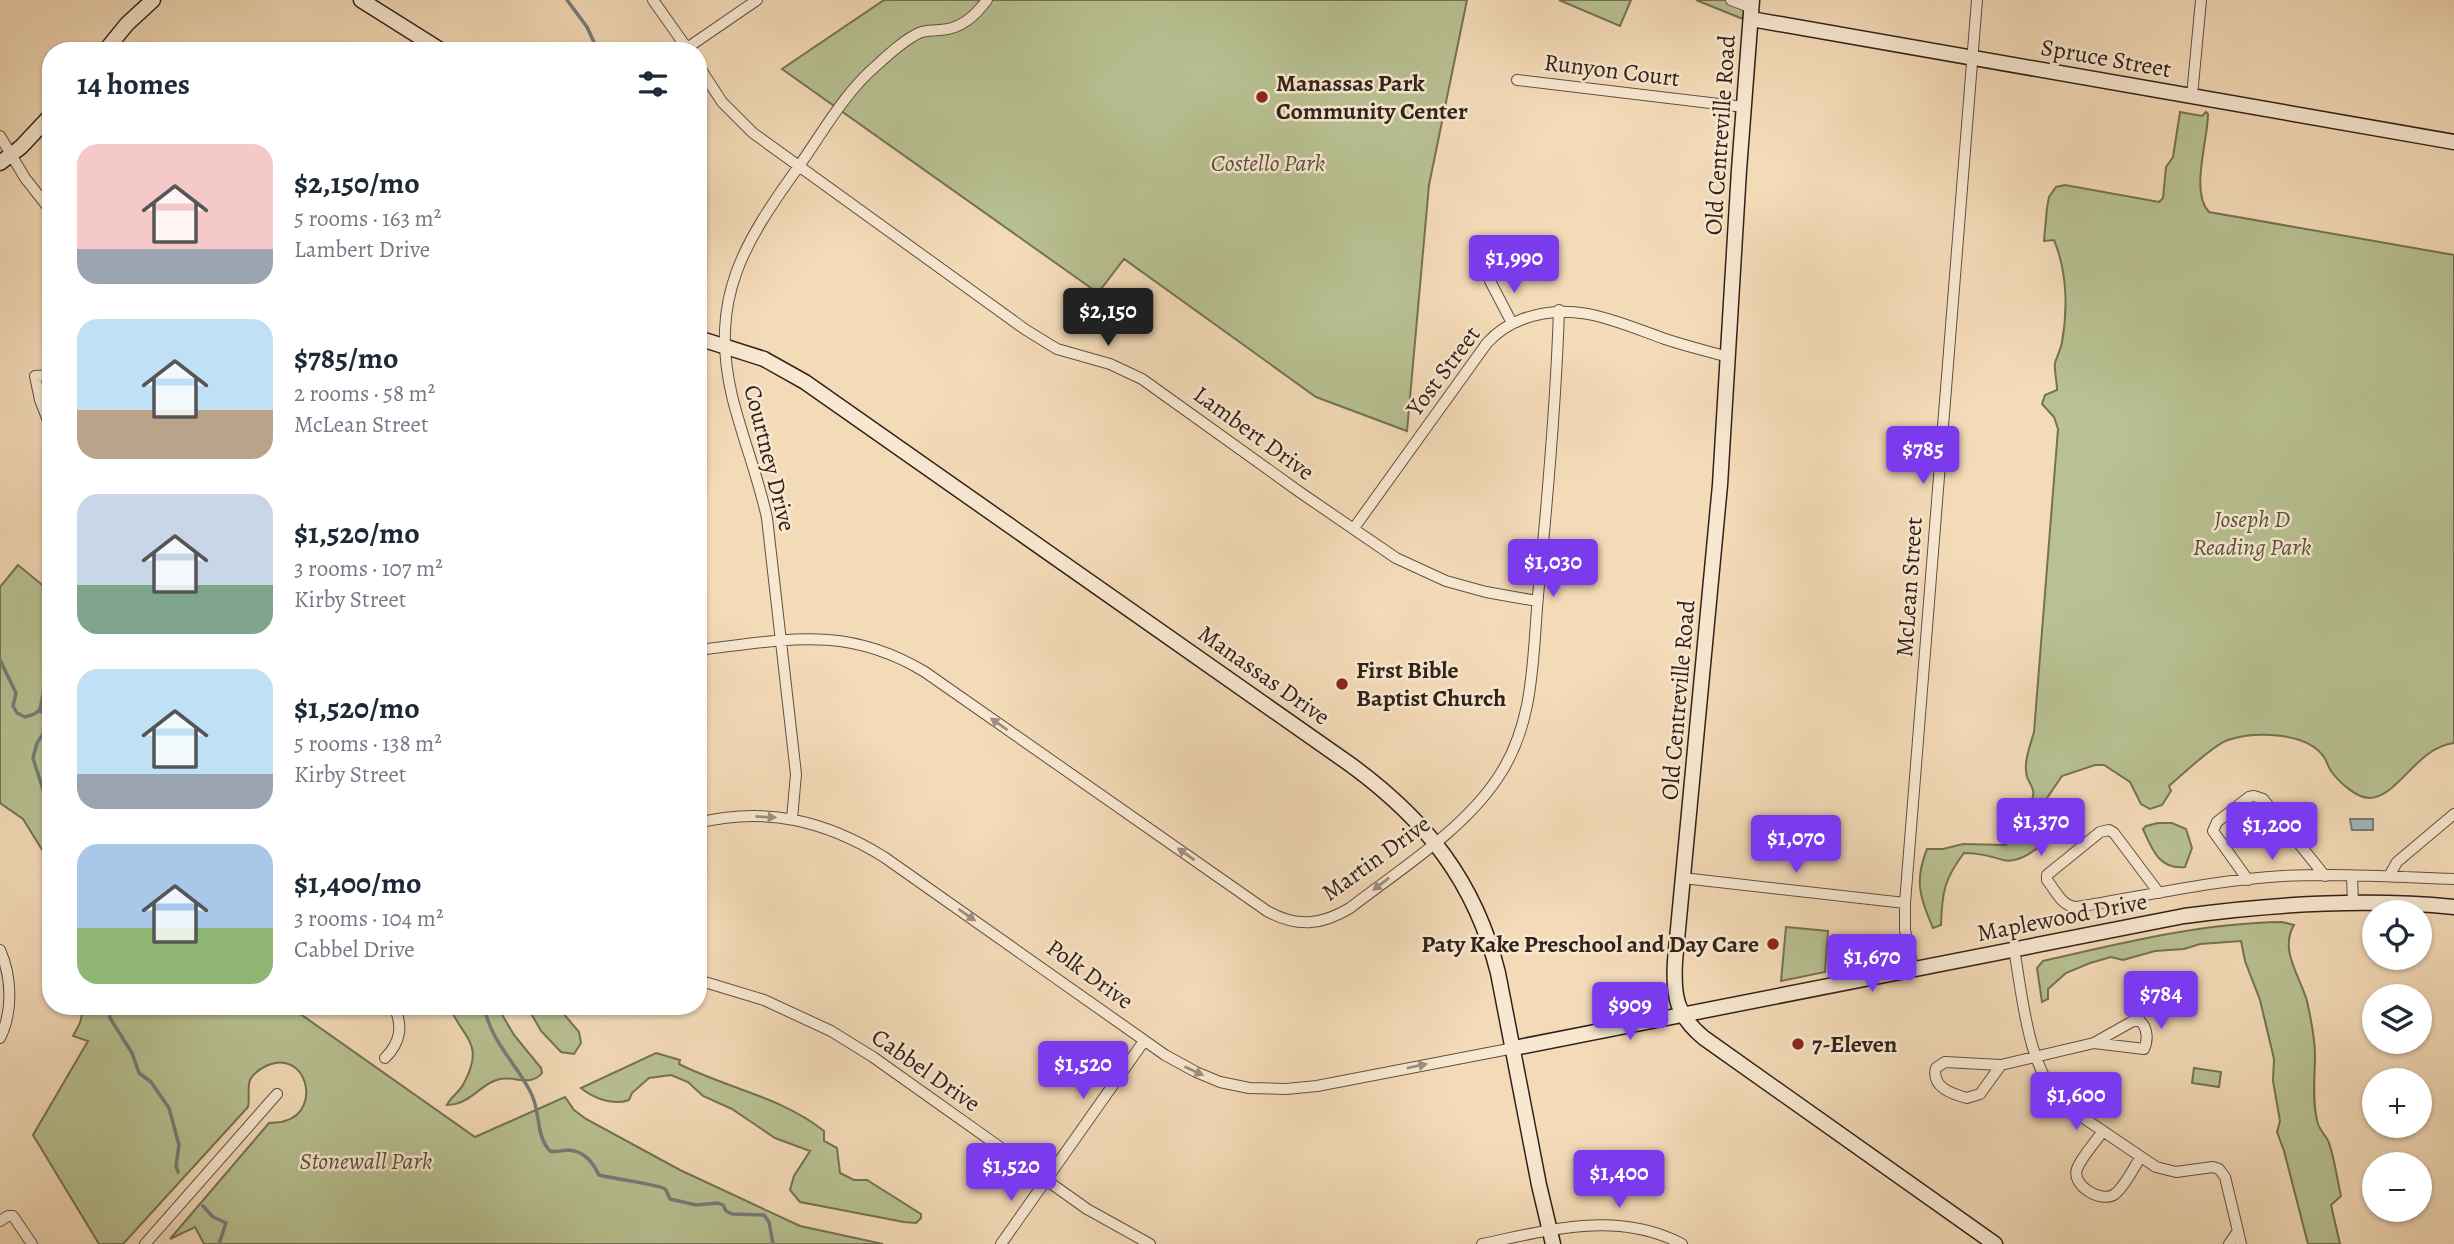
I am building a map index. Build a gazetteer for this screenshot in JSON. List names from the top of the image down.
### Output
{
  "streets": {
    "main road": [
      "Spruce Street",
      "Old Centreville Road",
      "Manassas Drive",
      "Maplewood Drive",
      "Polk Drive"
    ],
    "street": [
      "Runyon Court",
      "Yost Street",
      "Lambert Drive",
      "Courtney Drive",
      "McLean Street",
      "Martin Drive",
      "Cabbel Drive"
    ]
  },
  "crossings": [
    ["Spruce Street", "Old Centreville Road"],
    ["Spruce Street", "McLean Street"],
    ["Runyon Court", "Old Centreville Road"],
    ["Old Centreville Road", "Yost Street"],
    ["Old Centreville Road", "Maplewood Drive"],
    ["Old Centreville Road", "Polk Drive"],
    ["Yost Street", "Lambert Drive"],
    ["Yost Street", "Martin Drive"],
    ["Lambert Drive", "Courtney Drive"],
    ["Lambert Drive", "Martin Drive"],
    ["Courtney Drive", "Manassas Drive"],
    ["Courtney Drive", "Martin Drive"],
    ["Courtney Drive", "Polk Drive"],
    ["McLean Street", "Maplewood Drive"],
    ["Manassas Drive", "Martin Drive"],
    ["Manassas Drive", "Polk Drive"],
    ["Maplewood Drive", "Polk Drive"]
  ],
  "one_way": ["Martin Drive", "Polk Drive"],
  "parks": ["Costello Park", "Joseph D Reading Park", "Stonewall Park"],
  "places": [
    "Manassas Park Community Center",
    "First Bible Baptist Church",
    "Paty Kake Preschool and Day Care",
    "7-Eleven"
  ],
  "page": {
    "heading": "14 homes",
    "list": [
      {
        "name": "$2,150/mo",
        "note": "5 rooms · 163 m² · Lambert Drive"
      },
      {
        "name": "$785/mo",
        "note": "2 rooms · 58 m² · McLean Street"
      },
      {
        "name": "$1,520/mo",
        "note": "3 rooms · 107 m² · Kirby Street"
      },
      {
        "name": "$1,520/mo",
        "note": "5 rooms · 138 m² · Kirby Street"
      },
      {
        "name": "$1,400/mo",
        "note": "3 rooms · 104 m² · Cabbel Drive"
      }
    ],
    "price": [
      "$1,990",
      "$2,150",
      "$785",
      "$1,030",
      "$1,370",
      "$1,200",
      "$1,070",
      "$1,670",
      "$784",
      "$909",
      "$1,520",
      "$1,600",
      "$1,520",
      "$1,400"
    ],
    "map_buttons": ["+", "−"]
  }
}
